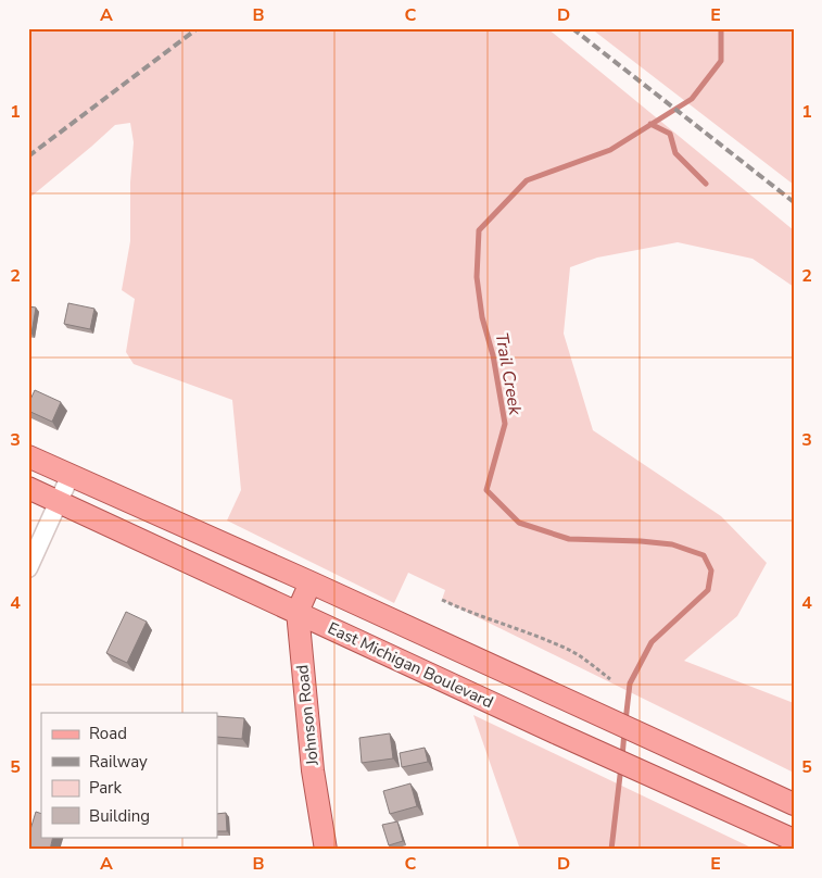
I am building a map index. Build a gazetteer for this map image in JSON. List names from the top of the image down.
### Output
{
  "streets": {
    "main road": ["East Michigan Boulevard", "Johnson Road"]
  },
  "crossings": [
    ["East Michigan Boulevard", "Johnson Road"]
  ],
  "water": ["Trail Creek"],
  "legend": [
    "Road",
    "Railway",
    "Park",
    "Building"
  ],
  "grid": {
    "columns": [
      "A",
      "B",
      "C",
      "D",
      "E"
    ],
    "rows": [
      "1",
      "2",
      "3",
      "4",
      "5"
    ]
  }
}
